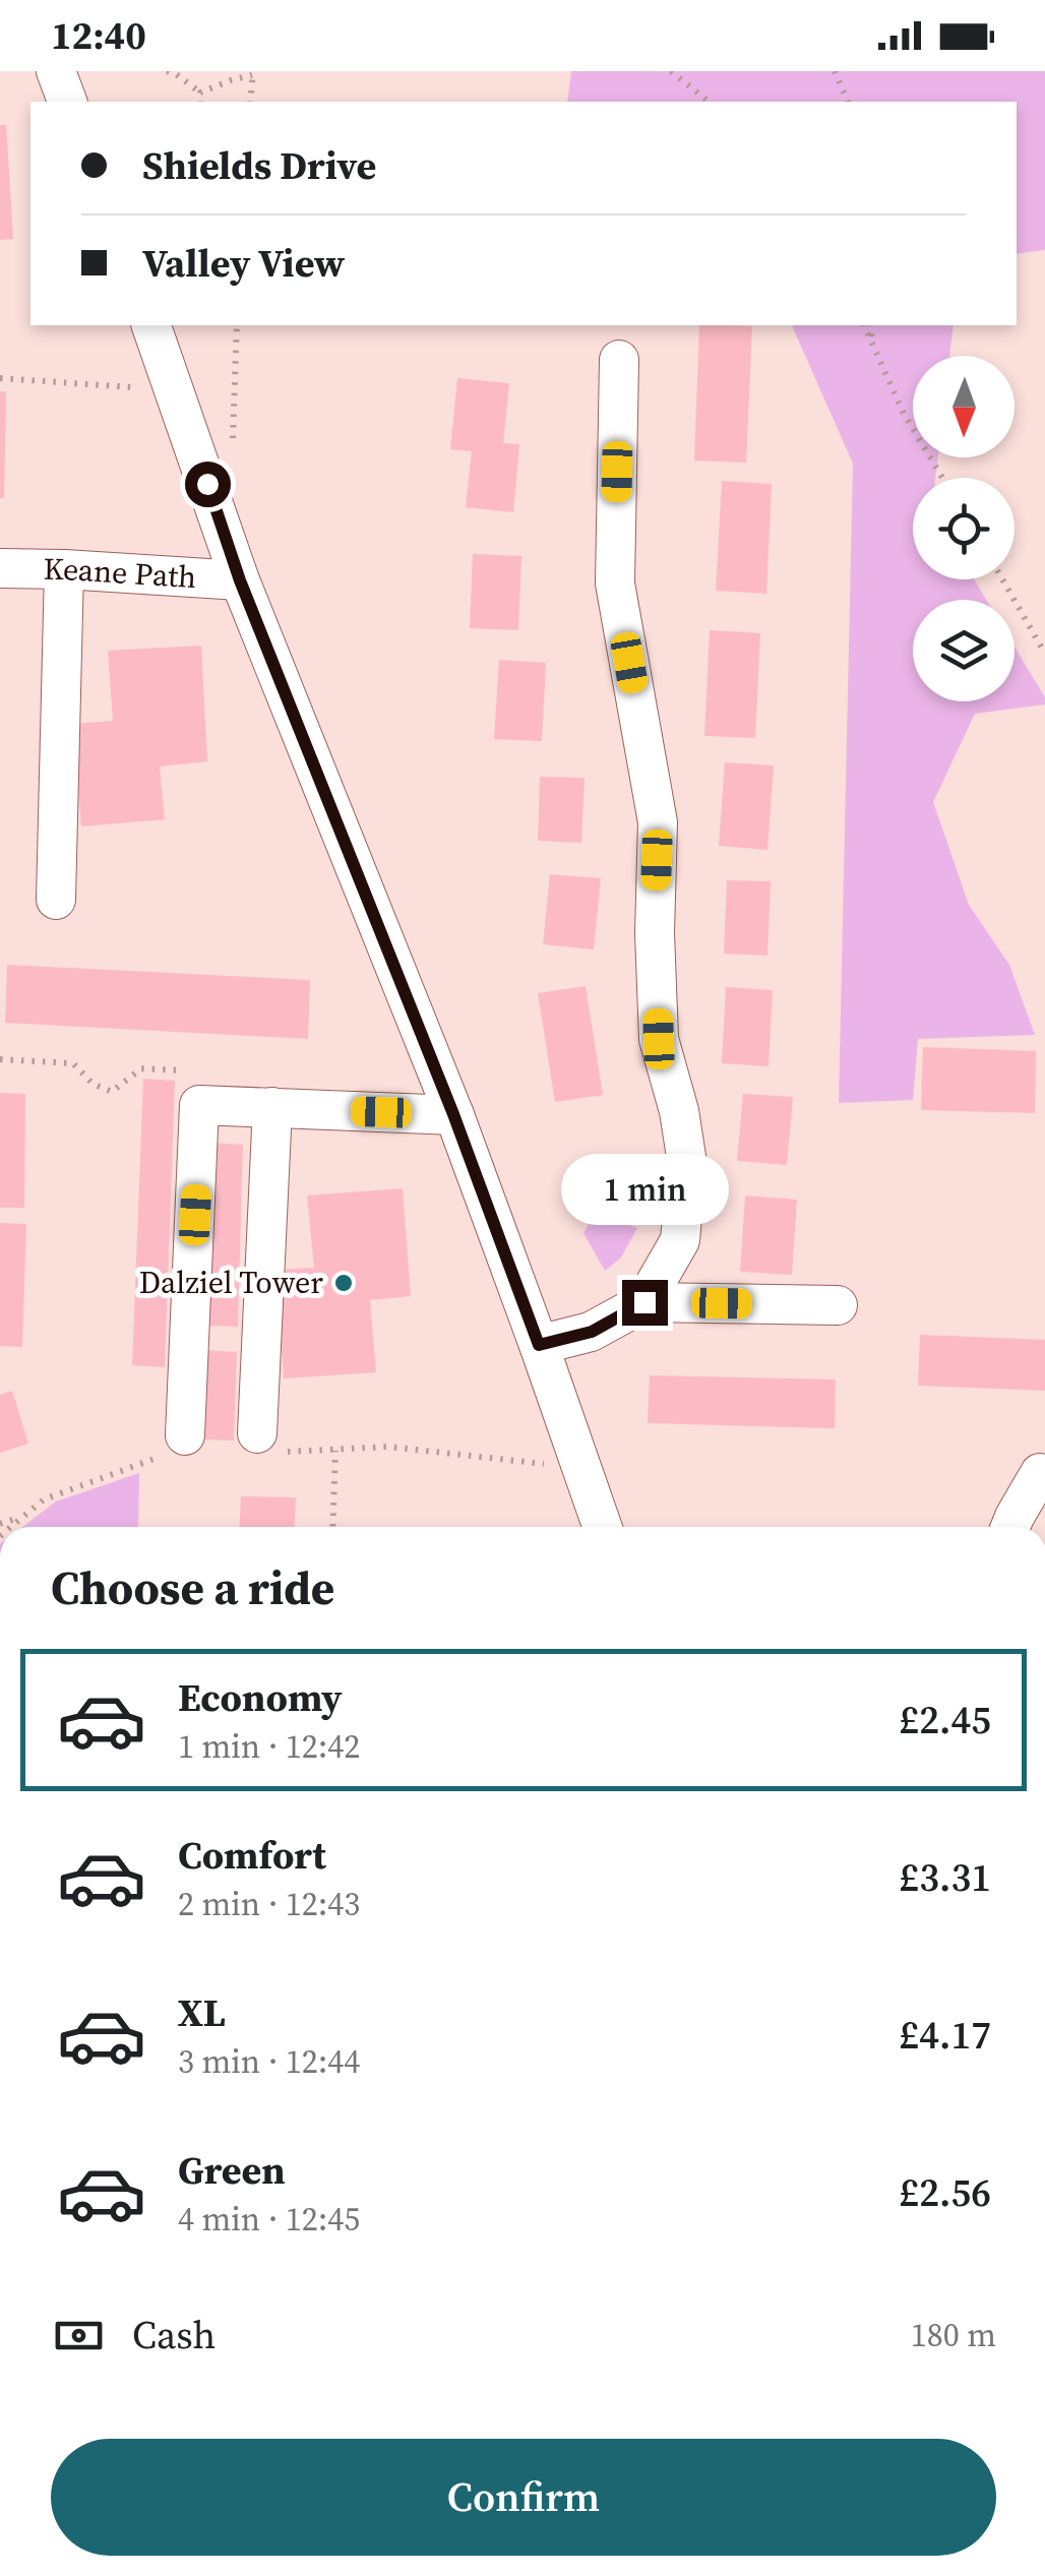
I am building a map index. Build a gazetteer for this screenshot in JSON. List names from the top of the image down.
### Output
{
  "streets": {
    "street": ["Keane Path"]
  },
  "places": ["Dalziel Tower"],
  "north": "bottom",
  "page": {
    "status": "12:40",
    "banner": ["Shields Drive", "Valley View"],
    "bubble": "1 min",
    "heading": "Choose a ride",
    "list": [
      {
        "name": "Economy",
        "note": "1 min · 12:42",
        "value": "£2.45"
      },
      {
        "name": "Comfort",
        "note": "2 min · 12:43",
        "value": "£3.31"
      },
      {
        "name": "XL",
        "note": "3 min · 12:44",
        "value": "£4.17"
      },
      {
        "name": "Green",
        "note": "4 min · 12:45",
        "value": "£2.56"
      }
    ],
    "pay": ["Cash", "180 m"],
    "buttons": "Confirm"
  }
}
